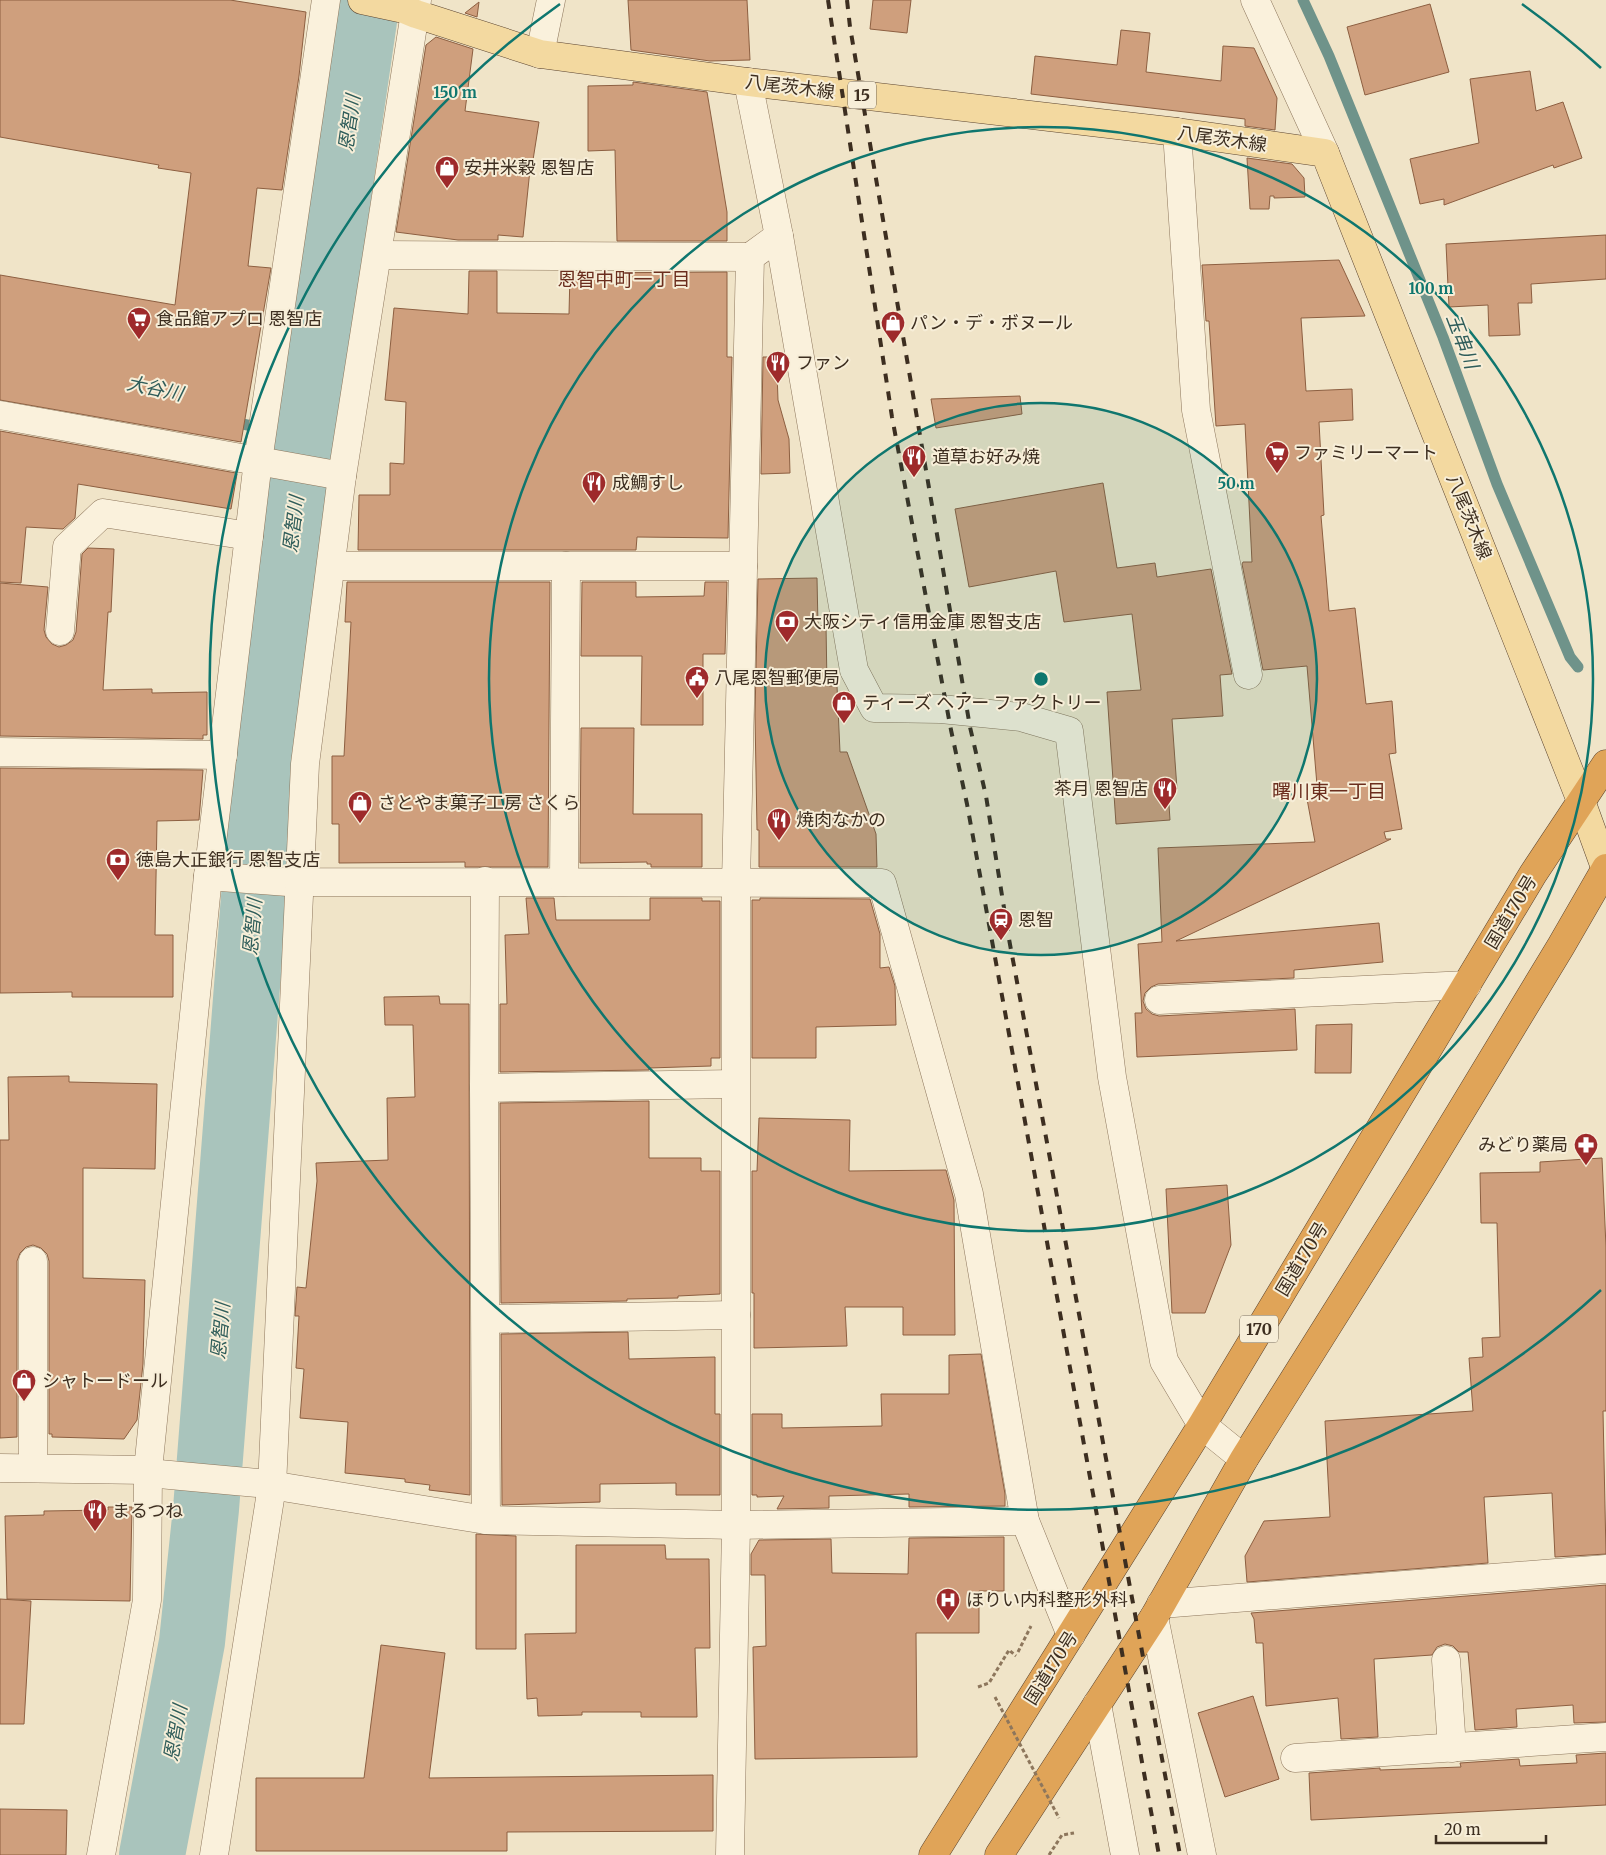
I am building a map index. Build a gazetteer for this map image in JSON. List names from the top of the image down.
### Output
{
  "streets": {
    "highway": ["国道170号", "170"],
    "main road": ["八尾茨木線", "15"]
  },
  "crossings": [
    ["八尾茨木線", "国道170号"]
  ],
  "districts": ["恩智中町一丁目", "曙川東一丁目"],
  "water": ["恩智川", "玉串川", "大谷川"],
  "places": {
    "shop": [
      "安井米穀 恩智店",
      "パン・デ・ボヌール",
      "ティーズ ヘアー ファクトリー",
      "さとやま菓子工房 さくら",
      "シャトードール"
    ],
    "supermarket": ["食品館アプロ 恩智店", "ファミリーマート"],
    "restaurant": [
      "ファン",
      "道草お好み焼",
      "成鯛すし",
      "茶月 恩智店",
      "焼肉なかの",
      "まるつね"
    ],
    "bank": ["大阪シティ信用金庫 恩智支店", "徳島大正銀行 恩智支店"],
    "public building": ["八尾恩智郵便局"],
    "station": ["恩智"],
    "pharmacy": ["みどり薬局"],
    "hospital": ["ほりい内科整形外科"]
  },
  "scale_bar": "20 m",
  "rings": ["150 m", "100 m", "50 m"]
}
